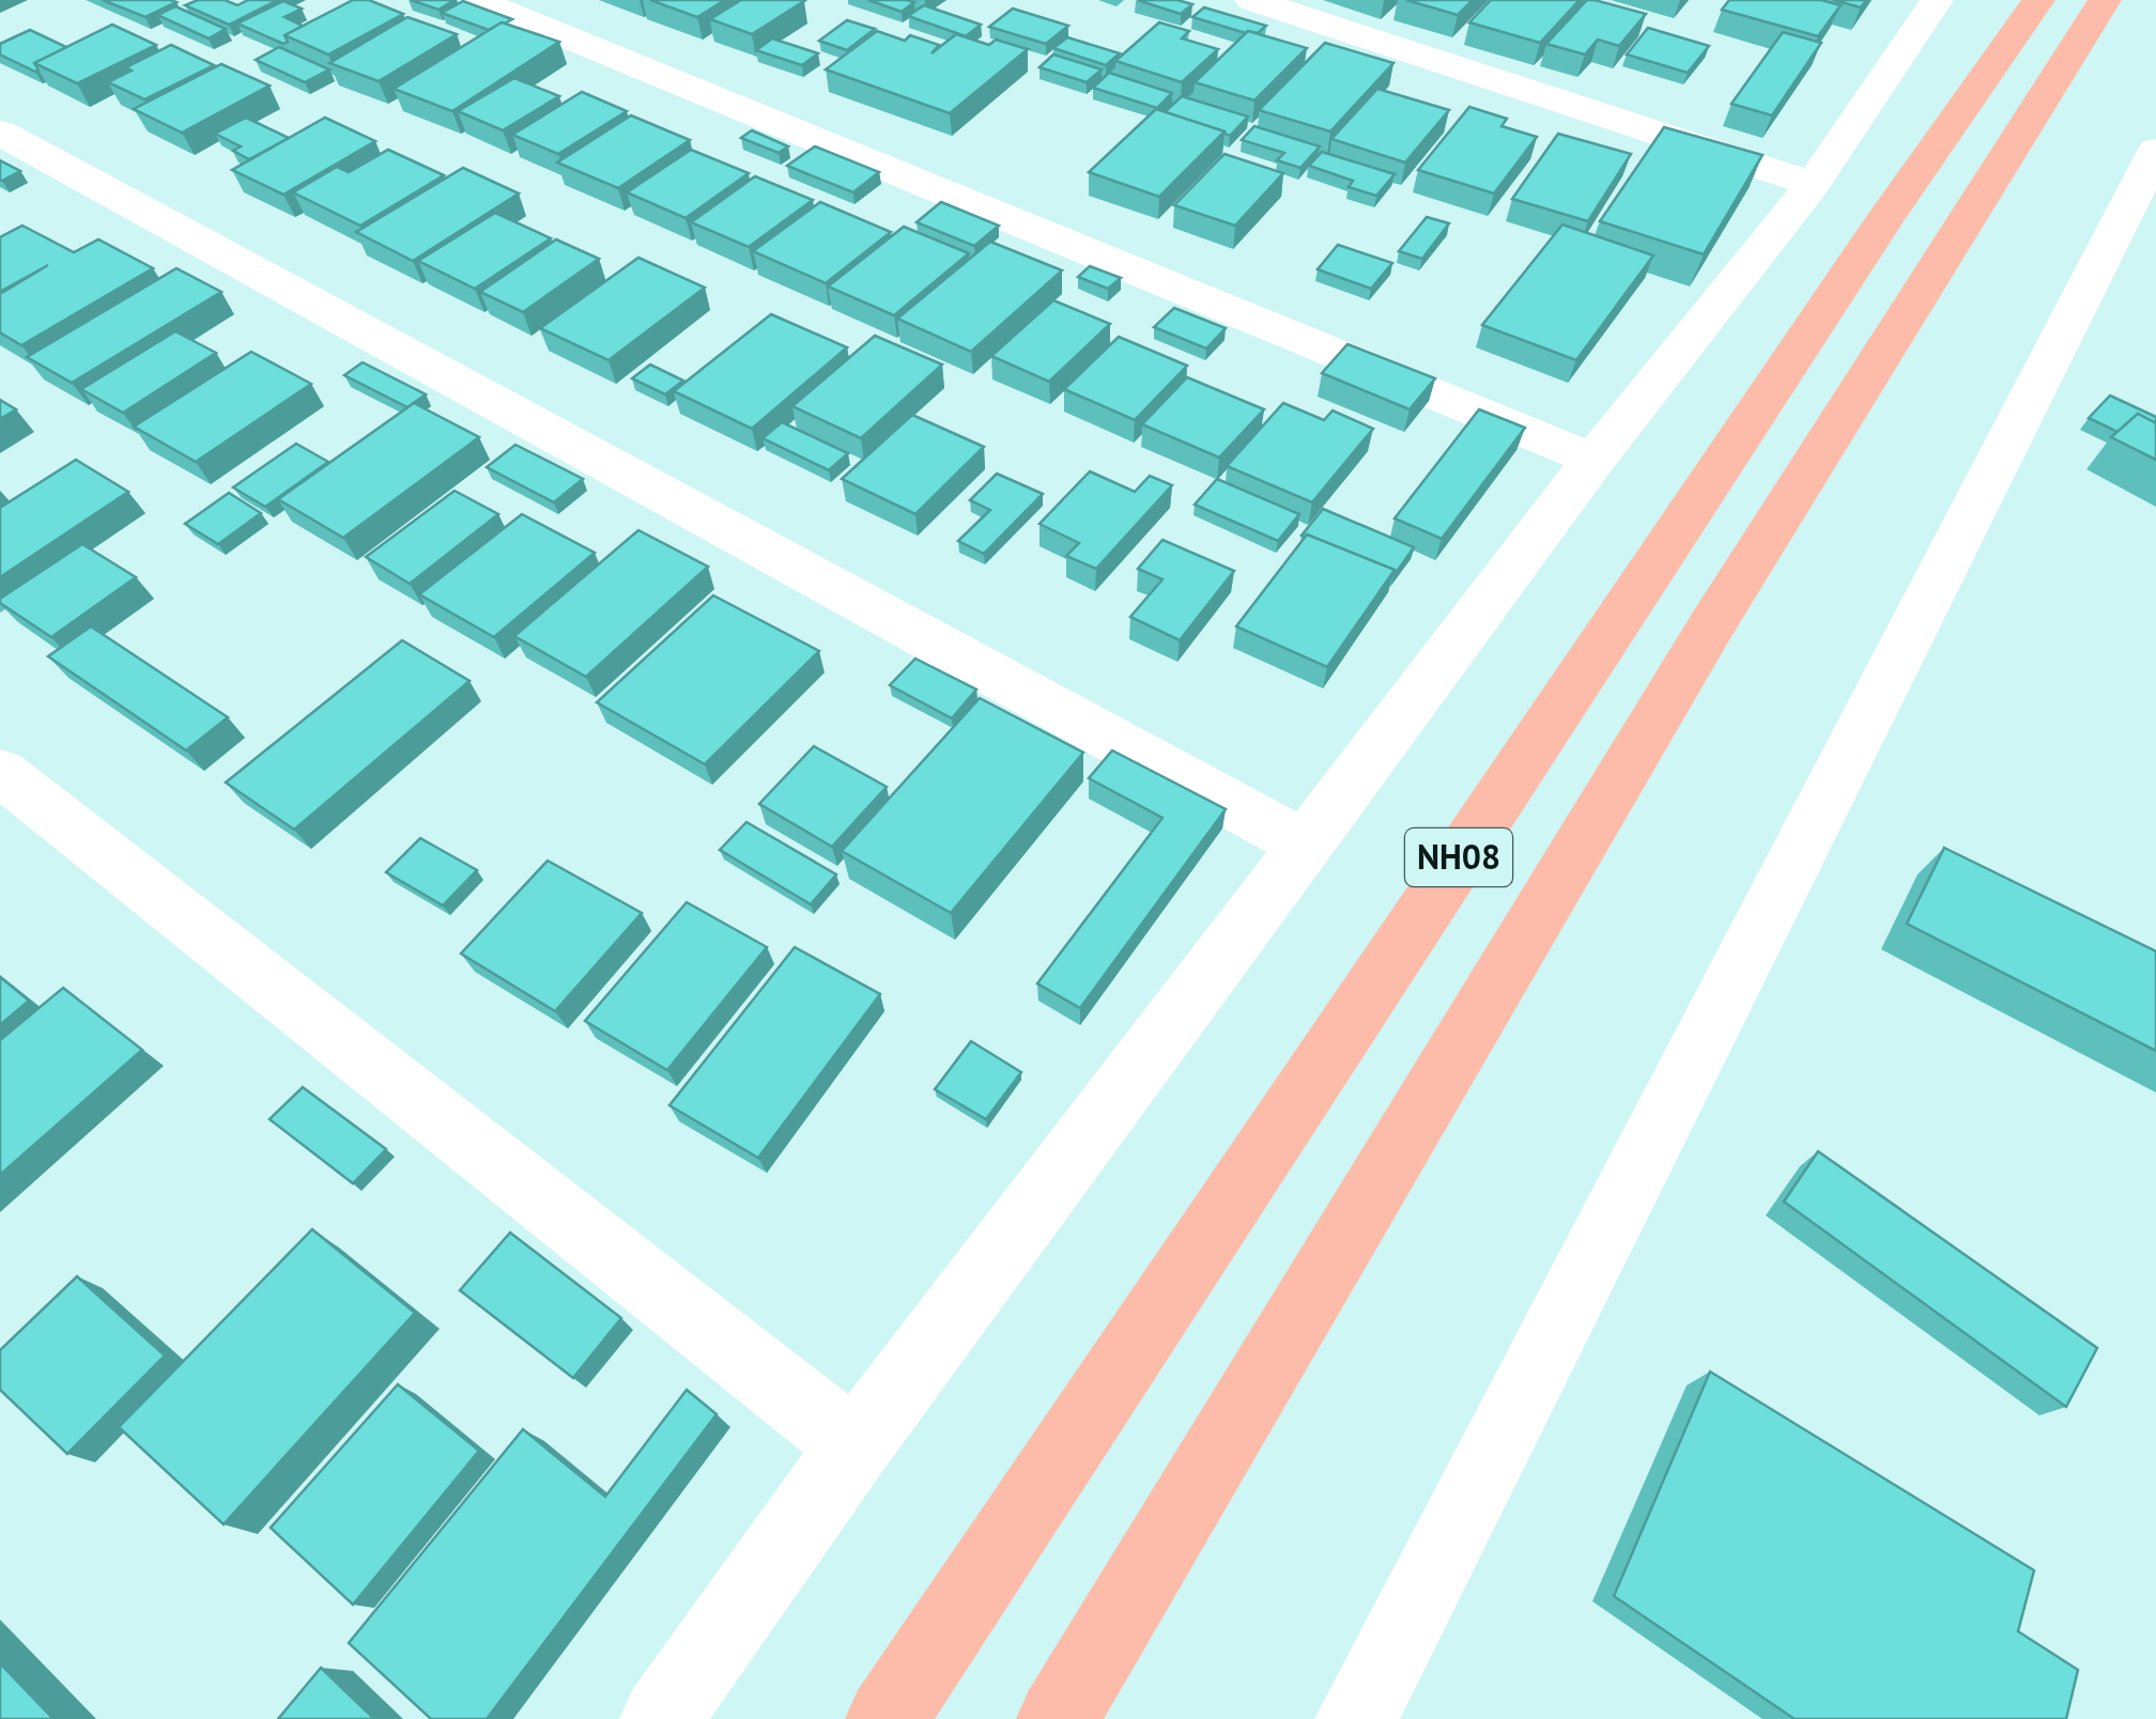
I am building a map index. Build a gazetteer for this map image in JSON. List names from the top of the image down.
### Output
{
  "streets": {
    "highway": ["NH08"]
  }
}
